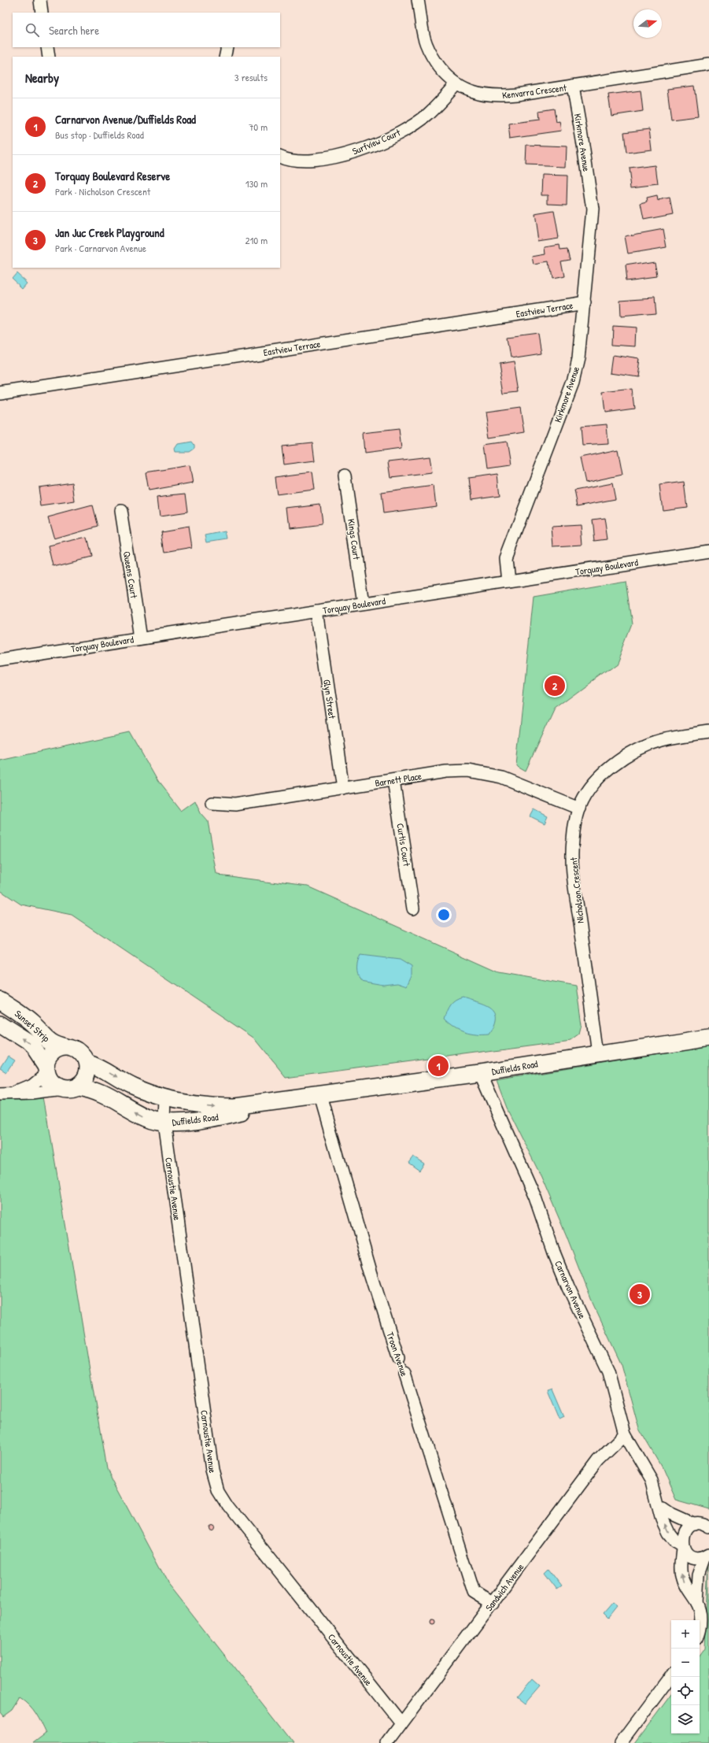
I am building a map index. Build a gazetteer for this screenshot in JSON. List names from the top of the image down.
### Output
{
  "streets": {
    "street": [
      "Kenvarra Crescent",
      "Surfview Court",
      "Kirkmore Avenue",
      "Eastview Terrace",
      "Kings Court",
      "Torquay Boulevard",
      "Queens Court",
      "Glyn Street",
      "Barnett Place",
      "Curtis Court",
      "Nicholson Crescent",
      "Sunset Strip",
      "Duffields Road",
      "Carnoustie Avenue",
      "Carnarvon Avenue",
      "Troon Avenue",
      "Sandwich Avenue"
    ]
  },
  "crossings": [
    ["Kenvarra Crescent", "Surfview Court"],
    ["Kenvarra Crescent", "Kirkmore Avenue"],
    ["Kirkmore Avenue", "Eastview Terrace"],
    ["Kirkmore Avenue", "Torquay Boulevard"],
    ["Kings Court", "Torquay Boulevard"],
    ["Torquay Boulevard", "Queens Court"],
    ["Torquay Boulevard", "Glyn Street"],
    ["Glyn Street", "Barnett Place"],
    ["Barnett Place", "Curtis Court"],
    ["Barnett Place", "Nicholson Crescent"],
    ["Nicholson Crescent", "Duffields Road"],
    ["Sunset Strip", "Duffields Road"],
    ["Duffields Road", "Carnoustie Avenue"],
    ["Duffields Road", "Carnarvon Avenue"],
    ["Duffields Road", "Troon Avenue"],
    ["Carnoustie Avenue", "Sandwich Avenue"],
    ["Carnarvon Avenue", "Sandwich Avenue"],
    ["Troon Avenue", "Sandwich Avenue"]
  ],
  "north": "right",
  "page": {
    "search": "Search here",
    "heading": ["Nearby", "3 results"],
    "list": [
      {
        "mark": "1",
        "name": "Carnarvon Avenue/Duffields Road",
        "note": "Bus stop · Duffields Road",
        "value": "70 m"
      },
      {
        "mark": "2",
        "name": "Torquay Boulevard Reserve",
        "note": "Park · Nicholson Crescent",
        "value": "130 m"
      },
      {
        "mark": "3",
        "name": "Jan Juc Creek Playground",
        "note": "Park · Carnarvon Avenue",
        "value": "210 m"
      }
    ],
    "pins": ["2", "1", "3"],
    "map_buttons": ["+", "−"]
  }
}
